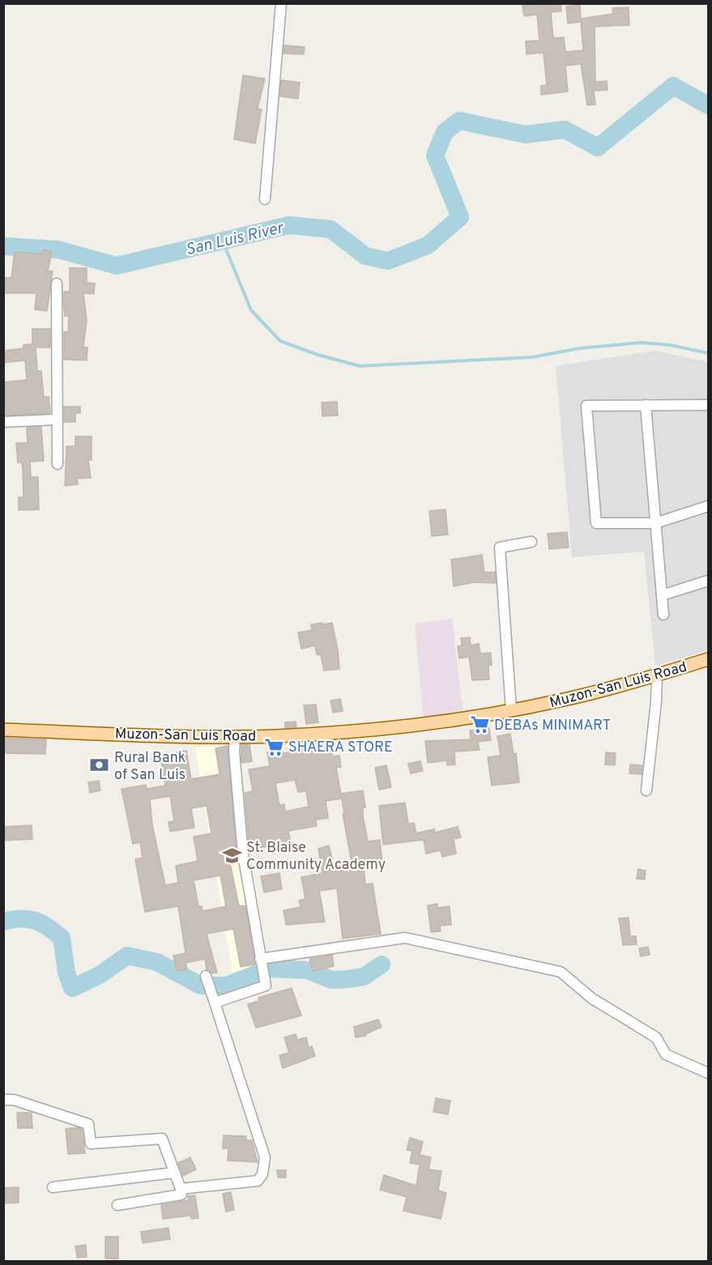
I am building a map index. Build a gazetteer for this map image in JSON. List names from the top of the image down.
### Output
{
  "streets": {
    "main road": ["Muzon-San Luis Road"]
  },
  "water": ["San Luis River"],
  "places": {
    "supermarket": ["DEBAs MINIMART", "SHAERA STORE"],
    "bank": ["Rural Bank of San Luis"],
    "school or university": ["St. Blaise Community Academy"]
  }
}
